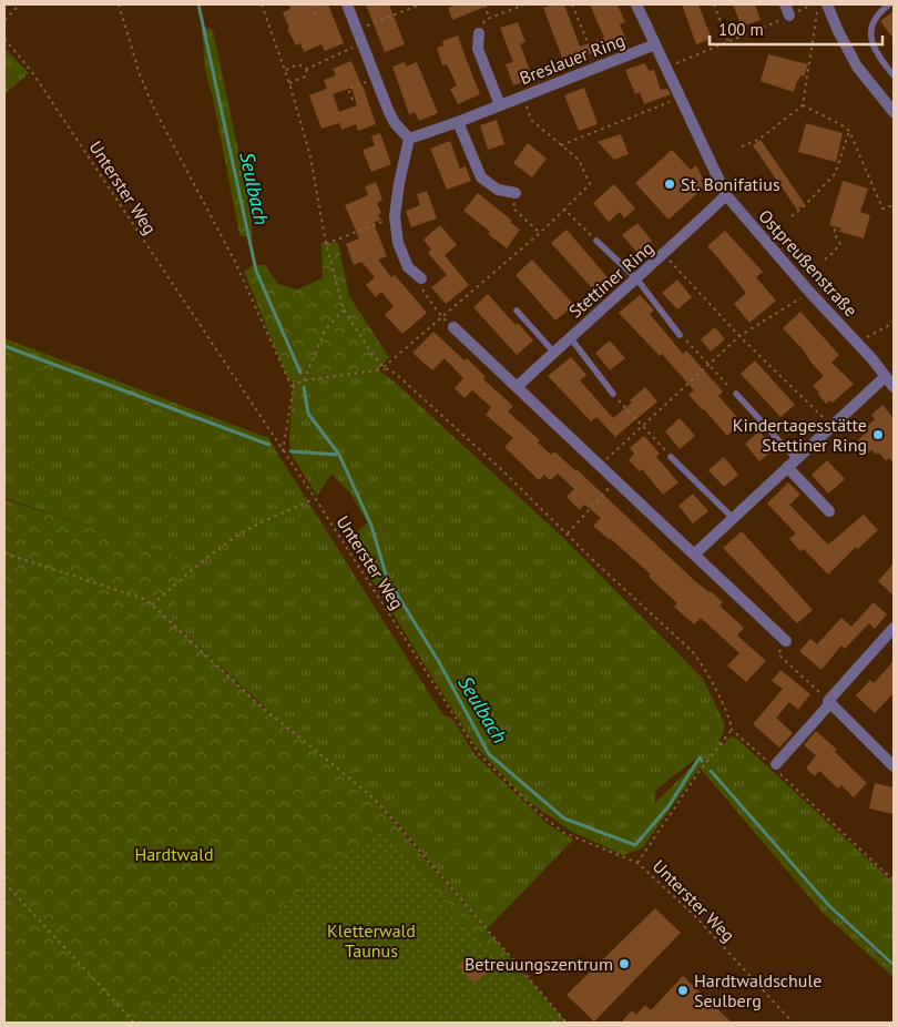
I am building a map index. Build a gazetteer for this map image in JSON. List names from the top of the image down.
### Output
{
  "streets": {
    "street": ["Breslauer Ring", "Ostpreußenstraße", "Stettiner Ring"],
    "path": ["Unterster Weg"]
  },
  "crossings": [
    ["Breslauer Ring", "Ostpreußenstraße"],
    ["Ostpreußenstraße", "Stettiner Ring"]
  ],
  "water": ["Seulbach"],
  "parks": ["Hardtwald", "Kletterwald Taunus"],
  "places": [
    "St. Bonifatius",
    "Kindertagesstätte Stettiner Ring",
    "Betreuungszentrum",
    "Hardtwaldschule Seulberg"
  ],
  "scale_bar": "100 m"
}
